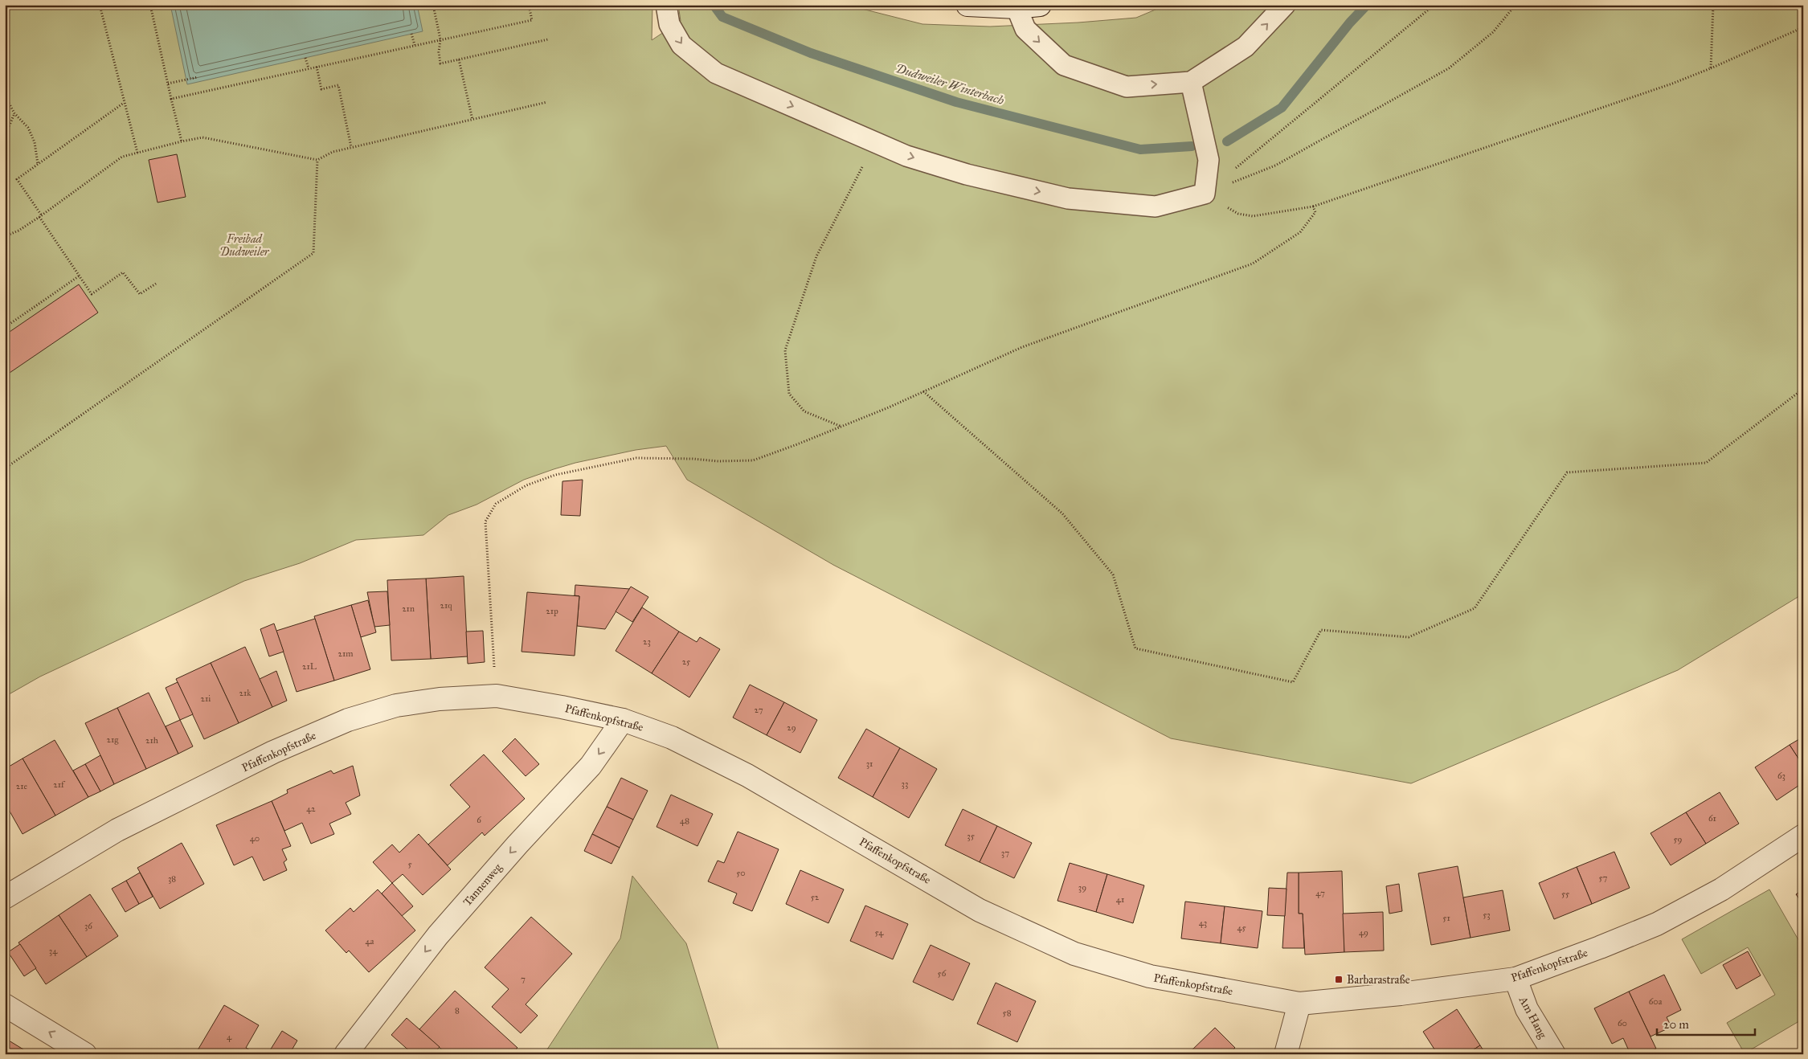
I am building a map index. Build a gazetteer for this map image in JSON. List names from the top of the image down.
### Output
{
  "streets": {
    "street": ["Pfaffenkopfstraße", "Tannenweg", "Am Hang"]
  },
  "crossings": [
    ["Pfaffenkopfstraße", "Tannenweg"],
    ["Pfaffenkopfstraße", "Am Hang"]
  ],
  "one_way": ["Tannenweg"],
  "water": ["Dudweiler Winterbach"],
  "parks": ["Freibad Dudweiler"],
  "places": {
    "transit": ["Barbarastraße"]
  },
  "house_numbers": [
    "21q",
    "21n",
    "21p",
    "23",
    "21m",
    "25",
    "21L",
    "21k",
    "21i",
    "27",
    "29",
    "21g",
    "21h",
    "31",
    "63",
    "33",
    "21f",
    "21e",
    "42",
    "61",
    "6",
    "48",
    "35",
    "40",
    "59",
    "37",
    "5",
    "50",
    "57",
    "38",
    "39",
    "47",
    "55",
    "52",
    "41",
    "53",
    "51",
    "43",
    "36",
    "45",
    "54",
    "49",
    "4a",
    "34",
    "56",
    "7",
    "60a",
    "8",
    "58",
    "60",
    "4"
  ],
  "scale_bar": "20 m"
}
